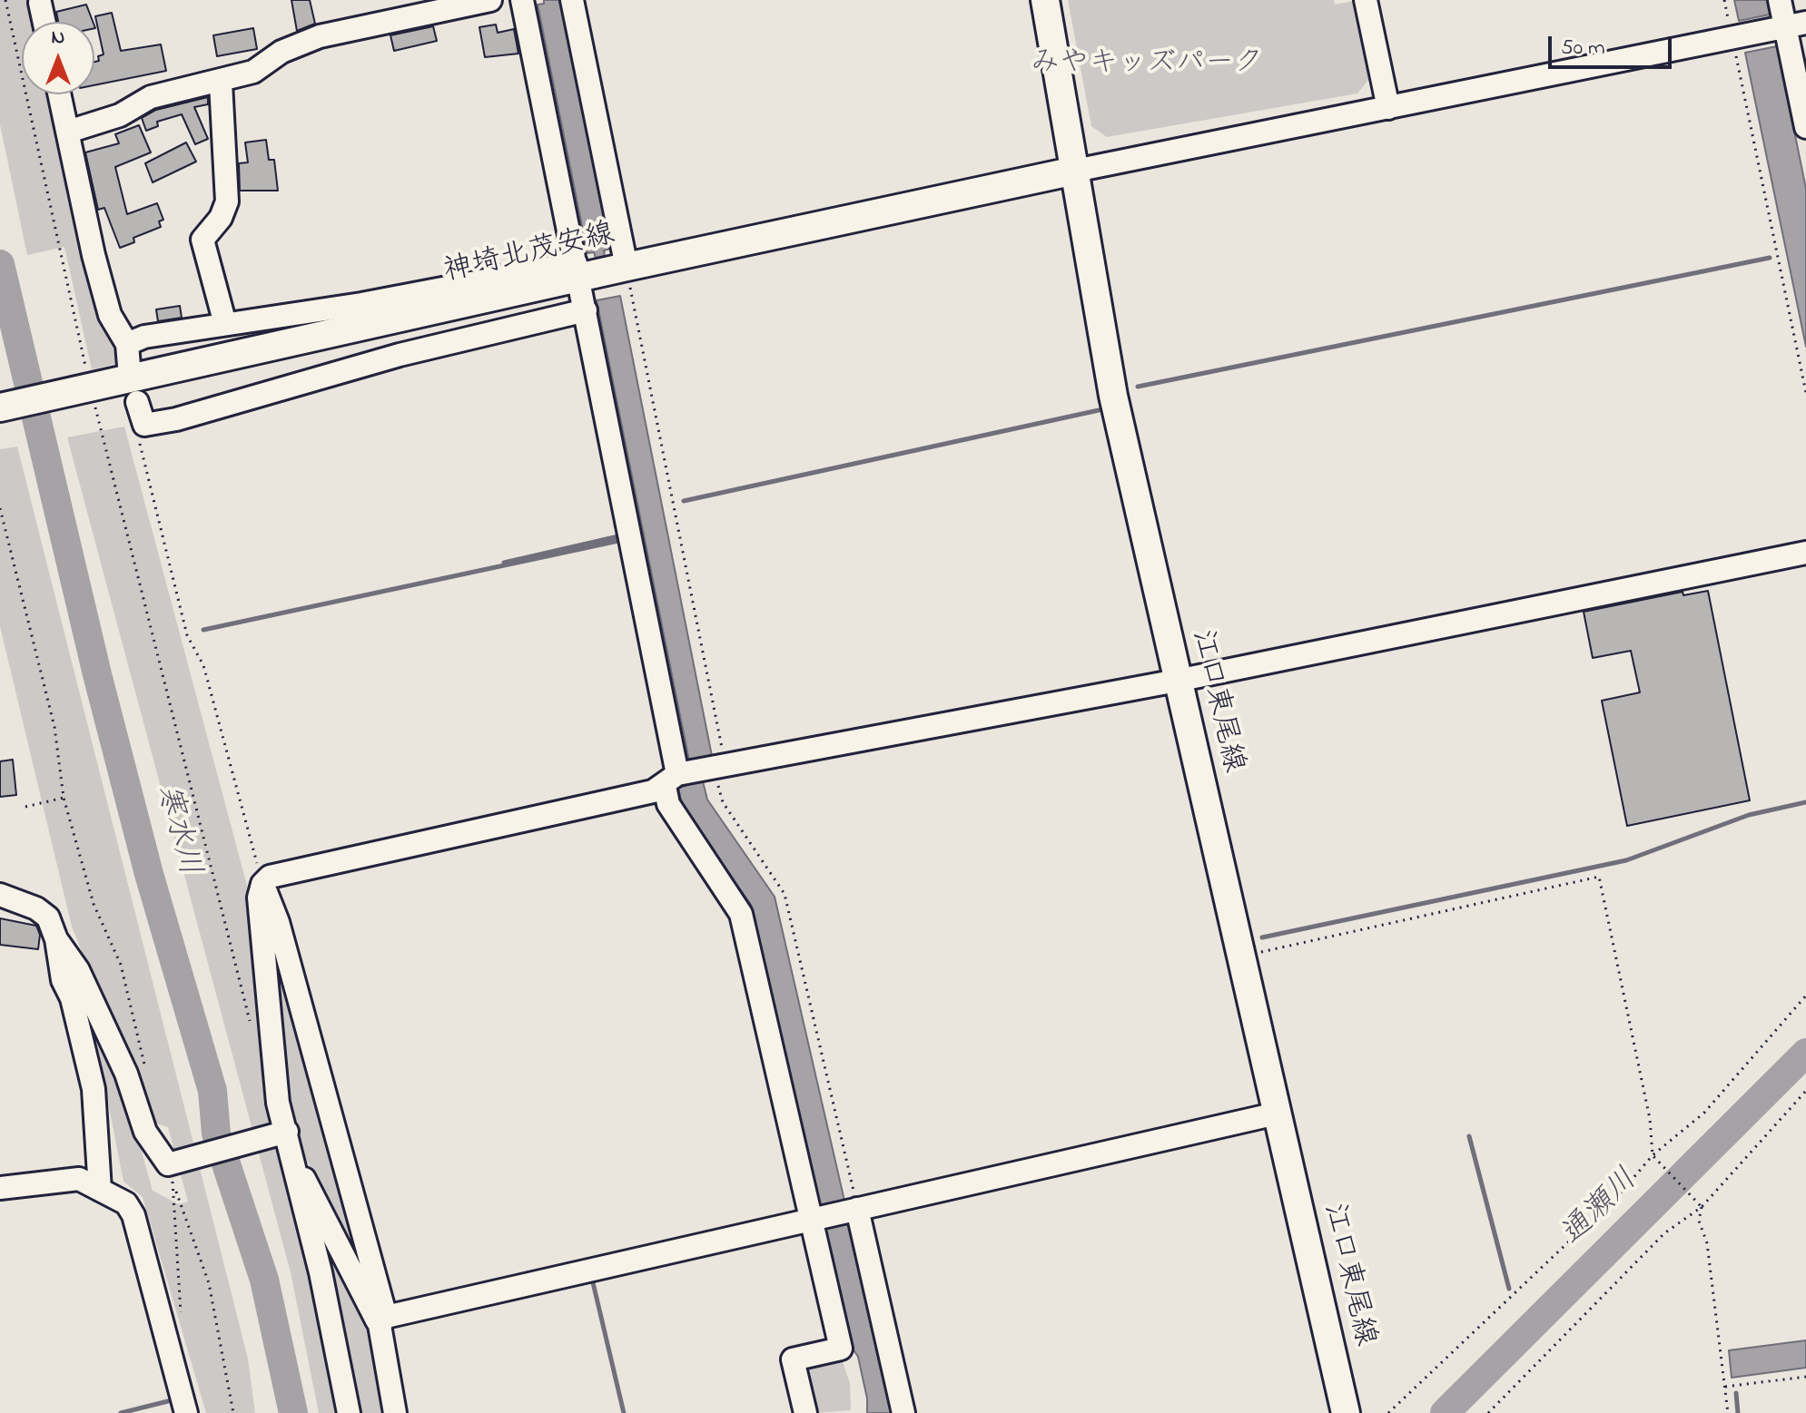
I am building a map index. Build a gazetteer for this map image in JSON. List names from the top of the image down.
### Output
{
  "streets": {
    "main road": ["神埼北茂安線", "江口東尾線"]
  },
  "crossings": [
    ["神埼北茂安線", "江口東尾線"]
  ],
  "water": ["寒水川", "通瀬川"],
  "parks": ["みやキッズパーク"],
  "scale_bar": "50 m",
  "north": "top"
}
